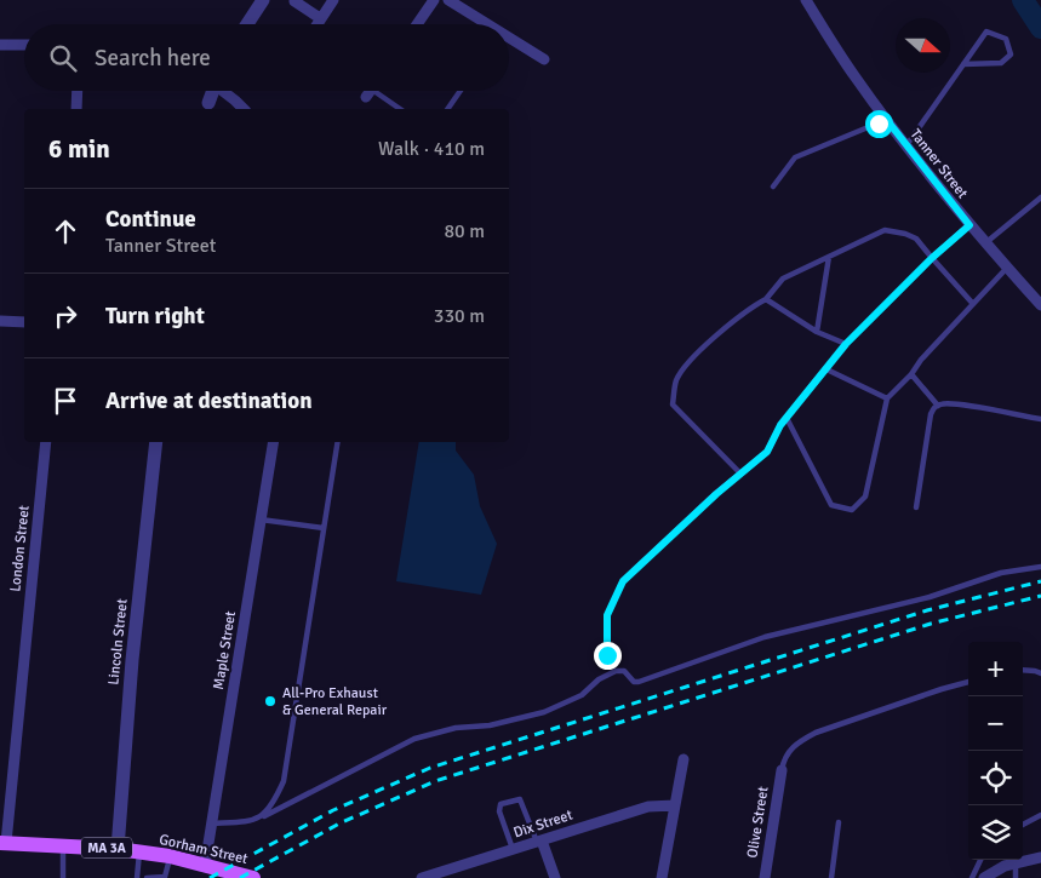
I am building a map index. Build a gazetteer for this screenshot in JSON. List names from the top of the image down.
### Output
{
  "streets": {
    "main road": ["MA 3A", "Gorham Street"],
    "street": [
      "Tanner Street",
      "London Street",
      "Lincoln Street",
      "Maple Street",
      "Olive Street",
      "Dix Street"
    ]
  },
  "crossings": [
    ["London Street", "Gorham Street"],
    ["Lincoln Street", "Gorham Street"],
    ["Maple Street", "Gorham Street"]
  ],
  "places": ["All-Pro Exhaust & General Repair"],
  "north": "right",
  "page": {
    "search": "Search here",
    "heading": ["6 min", "Walk · 410 m"],
    "list": [
      ["Continue", "Tanner Street", "80 m"],
      ["Turn right", "330 m"],
      "Arrive at destination"
    ],
    "map_buttons": ["+", "−"]
  }
}
